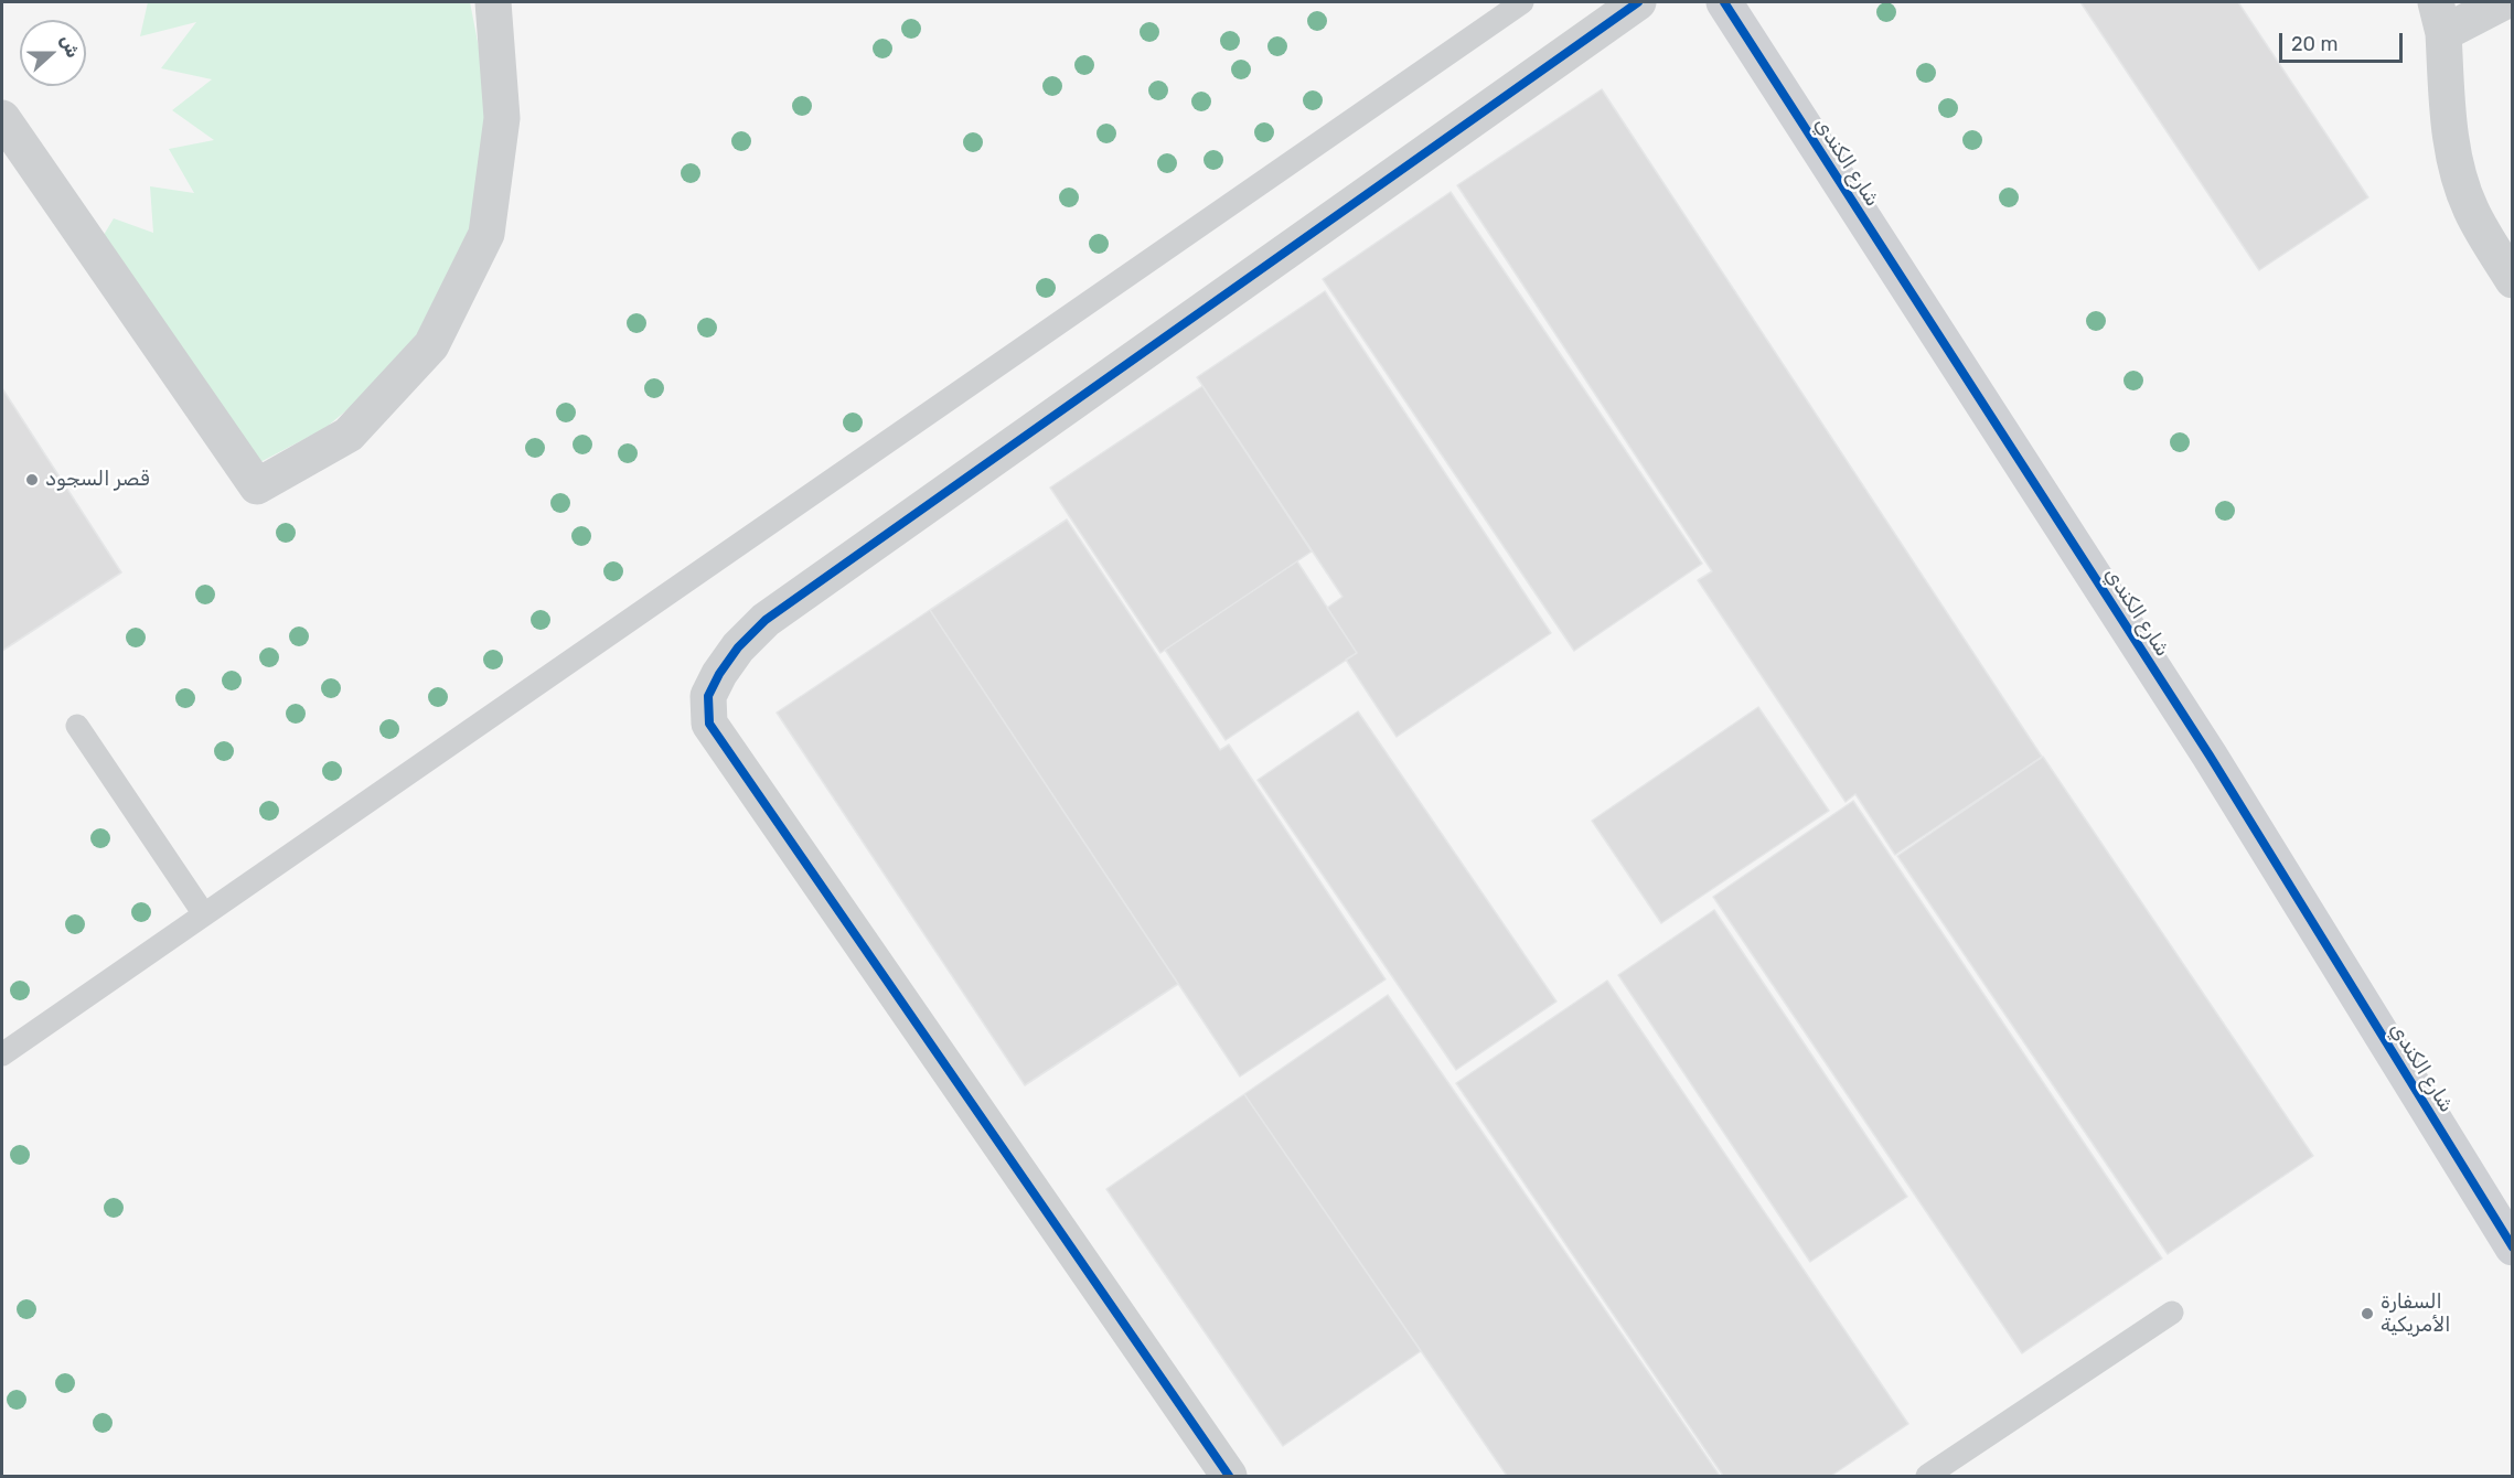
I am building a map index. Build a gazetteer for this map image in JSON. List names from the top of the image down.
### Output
{
  "streets": {
    "street": ["شارع الكندي"]
  },
  "places": ["قصر السجود", "السفارة الأمريكية"],
  "scale_bar": "20 m",
  "north": "right"
}
